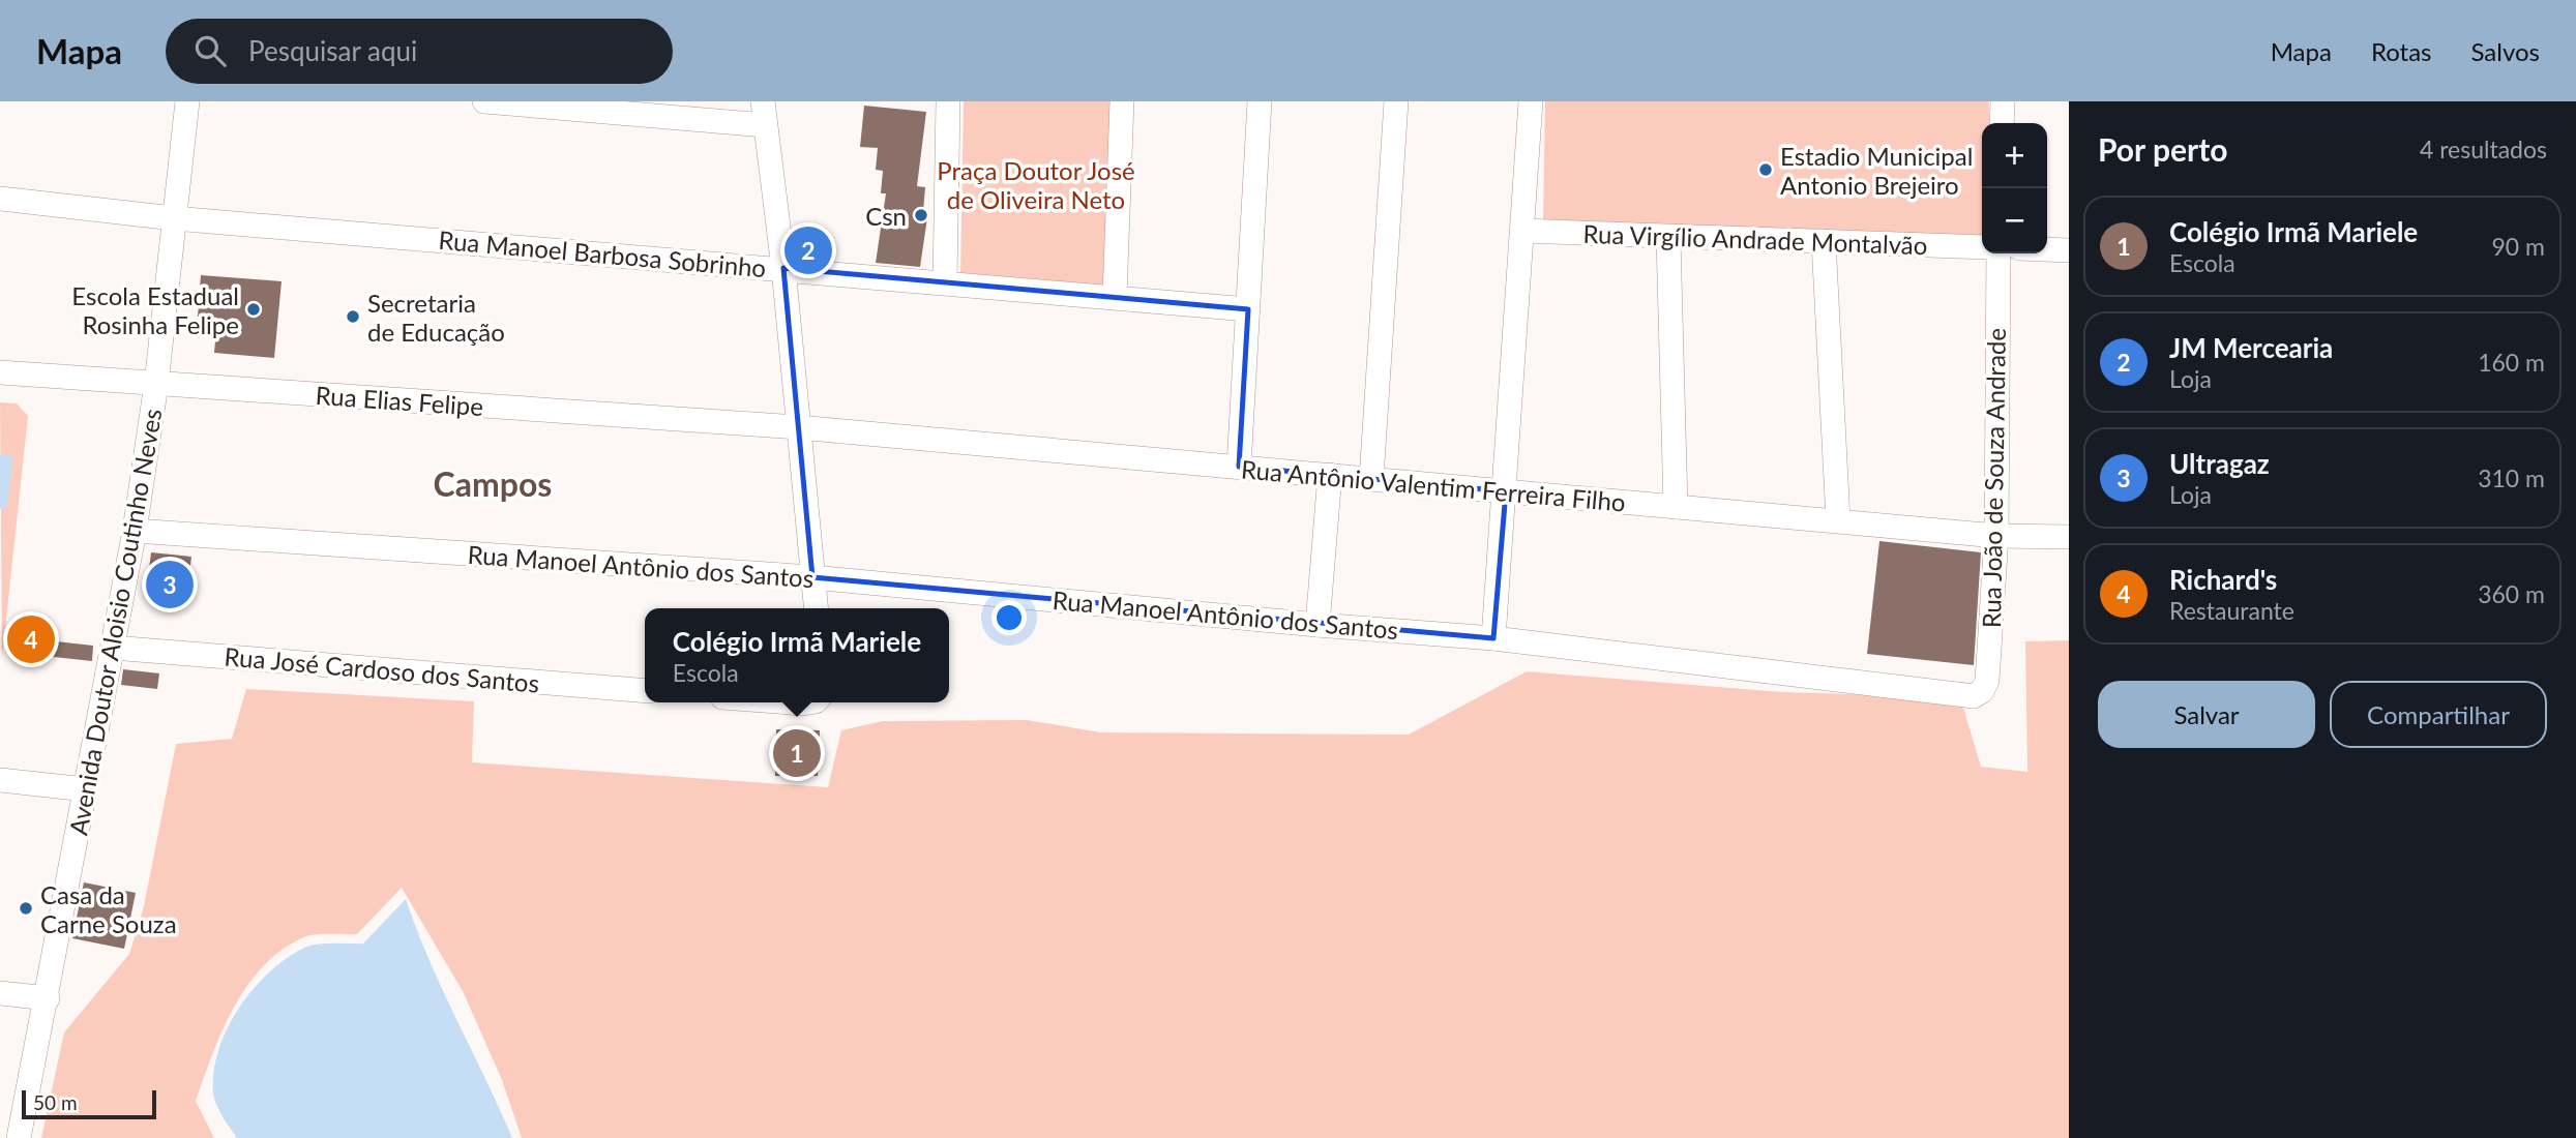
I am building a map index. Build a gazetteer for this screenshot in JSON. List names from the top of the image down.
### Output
{
  "streets": {
    "street": [
      "Rua Virgílio Andrade Montalvão",
      "Rua Manoel Barbosa Sobrinho",
      "Rua Elias Felipe",
      "Rua João de Souza Andrade",
      "Rua Antônio Valentim Ferreira Filho",
      "Rua Manoel Antônio dos Santos",
      "Avenida Doutor Aloisio Coutinho Neves",
      "Rua José Cardoso dos Santos"
    ]
  },
  "crossings": [
    ["Rua Manoel Barbosa Sobrinho", "Avenida Doutor Aloisio Coutinho Neves"],
    ["Rua Elias Felipe", "Rua Antônio Valentim Ferreira Filho"],
    ["Rua Elias Felipe", "Avenida Doutor Aloisio Coutinho Neves"],
    ["Rua João de Souza Andrade", "Rua Antônio Valentim Ferreira Filho"],
    ["Rua João de Souza Andrade", "Rua Manoel Antônio dos Santos"],
    ["Rua Manoel Antônio dos Santos", "Avenida Doutor Aloisio Coutinho Neves"],
    ["Avenida Doutor Aloisio Coutinho Neves", "Rua José Cardoso dos Santos"]
  ],
  "districts": ["Campos"],
  "parks": ["Praça Doutor José de Oliveira Neto"],
  "places": [
    "Estadio Municipal Antonio Brejeiro",
    "Csn",
    "Escola Estadual Rosinha Felipe",
    "Secretaria de Educação",
    "Casa da Carne Souza"
  ],
  "scale_bar": "50 m",
  "page": {
    "header": "Mapa",
    "search": "Pesquisar aqui",
    "nav": ["Mapa", "Rotas", "Salvos"],
    "heading": ["Por perto", "4 resultados"],
    "map_buttons": ["+", "−"],
    "list": [
      {
        "mark": "1",
        "name": "Colégio Irmã Mariele",
        "note": "Escola",
        "value": "90 m"
      },
      {
        "mark": "2",
        "name": "JM Mercearia",
        "note": "Loja",
        "value": "160 m"
      },
      {
        "mark": "3",
        "name": "Ultragaz",
        "note": "Loja",
        "value": "310 m"
      },
      {
        "mark": "4",
        "name": "Richard's",
        "note": "Restaurante",
        "value": "360 m"
      }
    ],
    "pins": [
      "2",
      "3",
      "4",
      "1"
    ],
    "popup": ["Colégio Irmã Mariele", "Escola"],
    "buttons": ["Salvar", "Compartilhar"],
    "scale": "50 m"
  }
}
